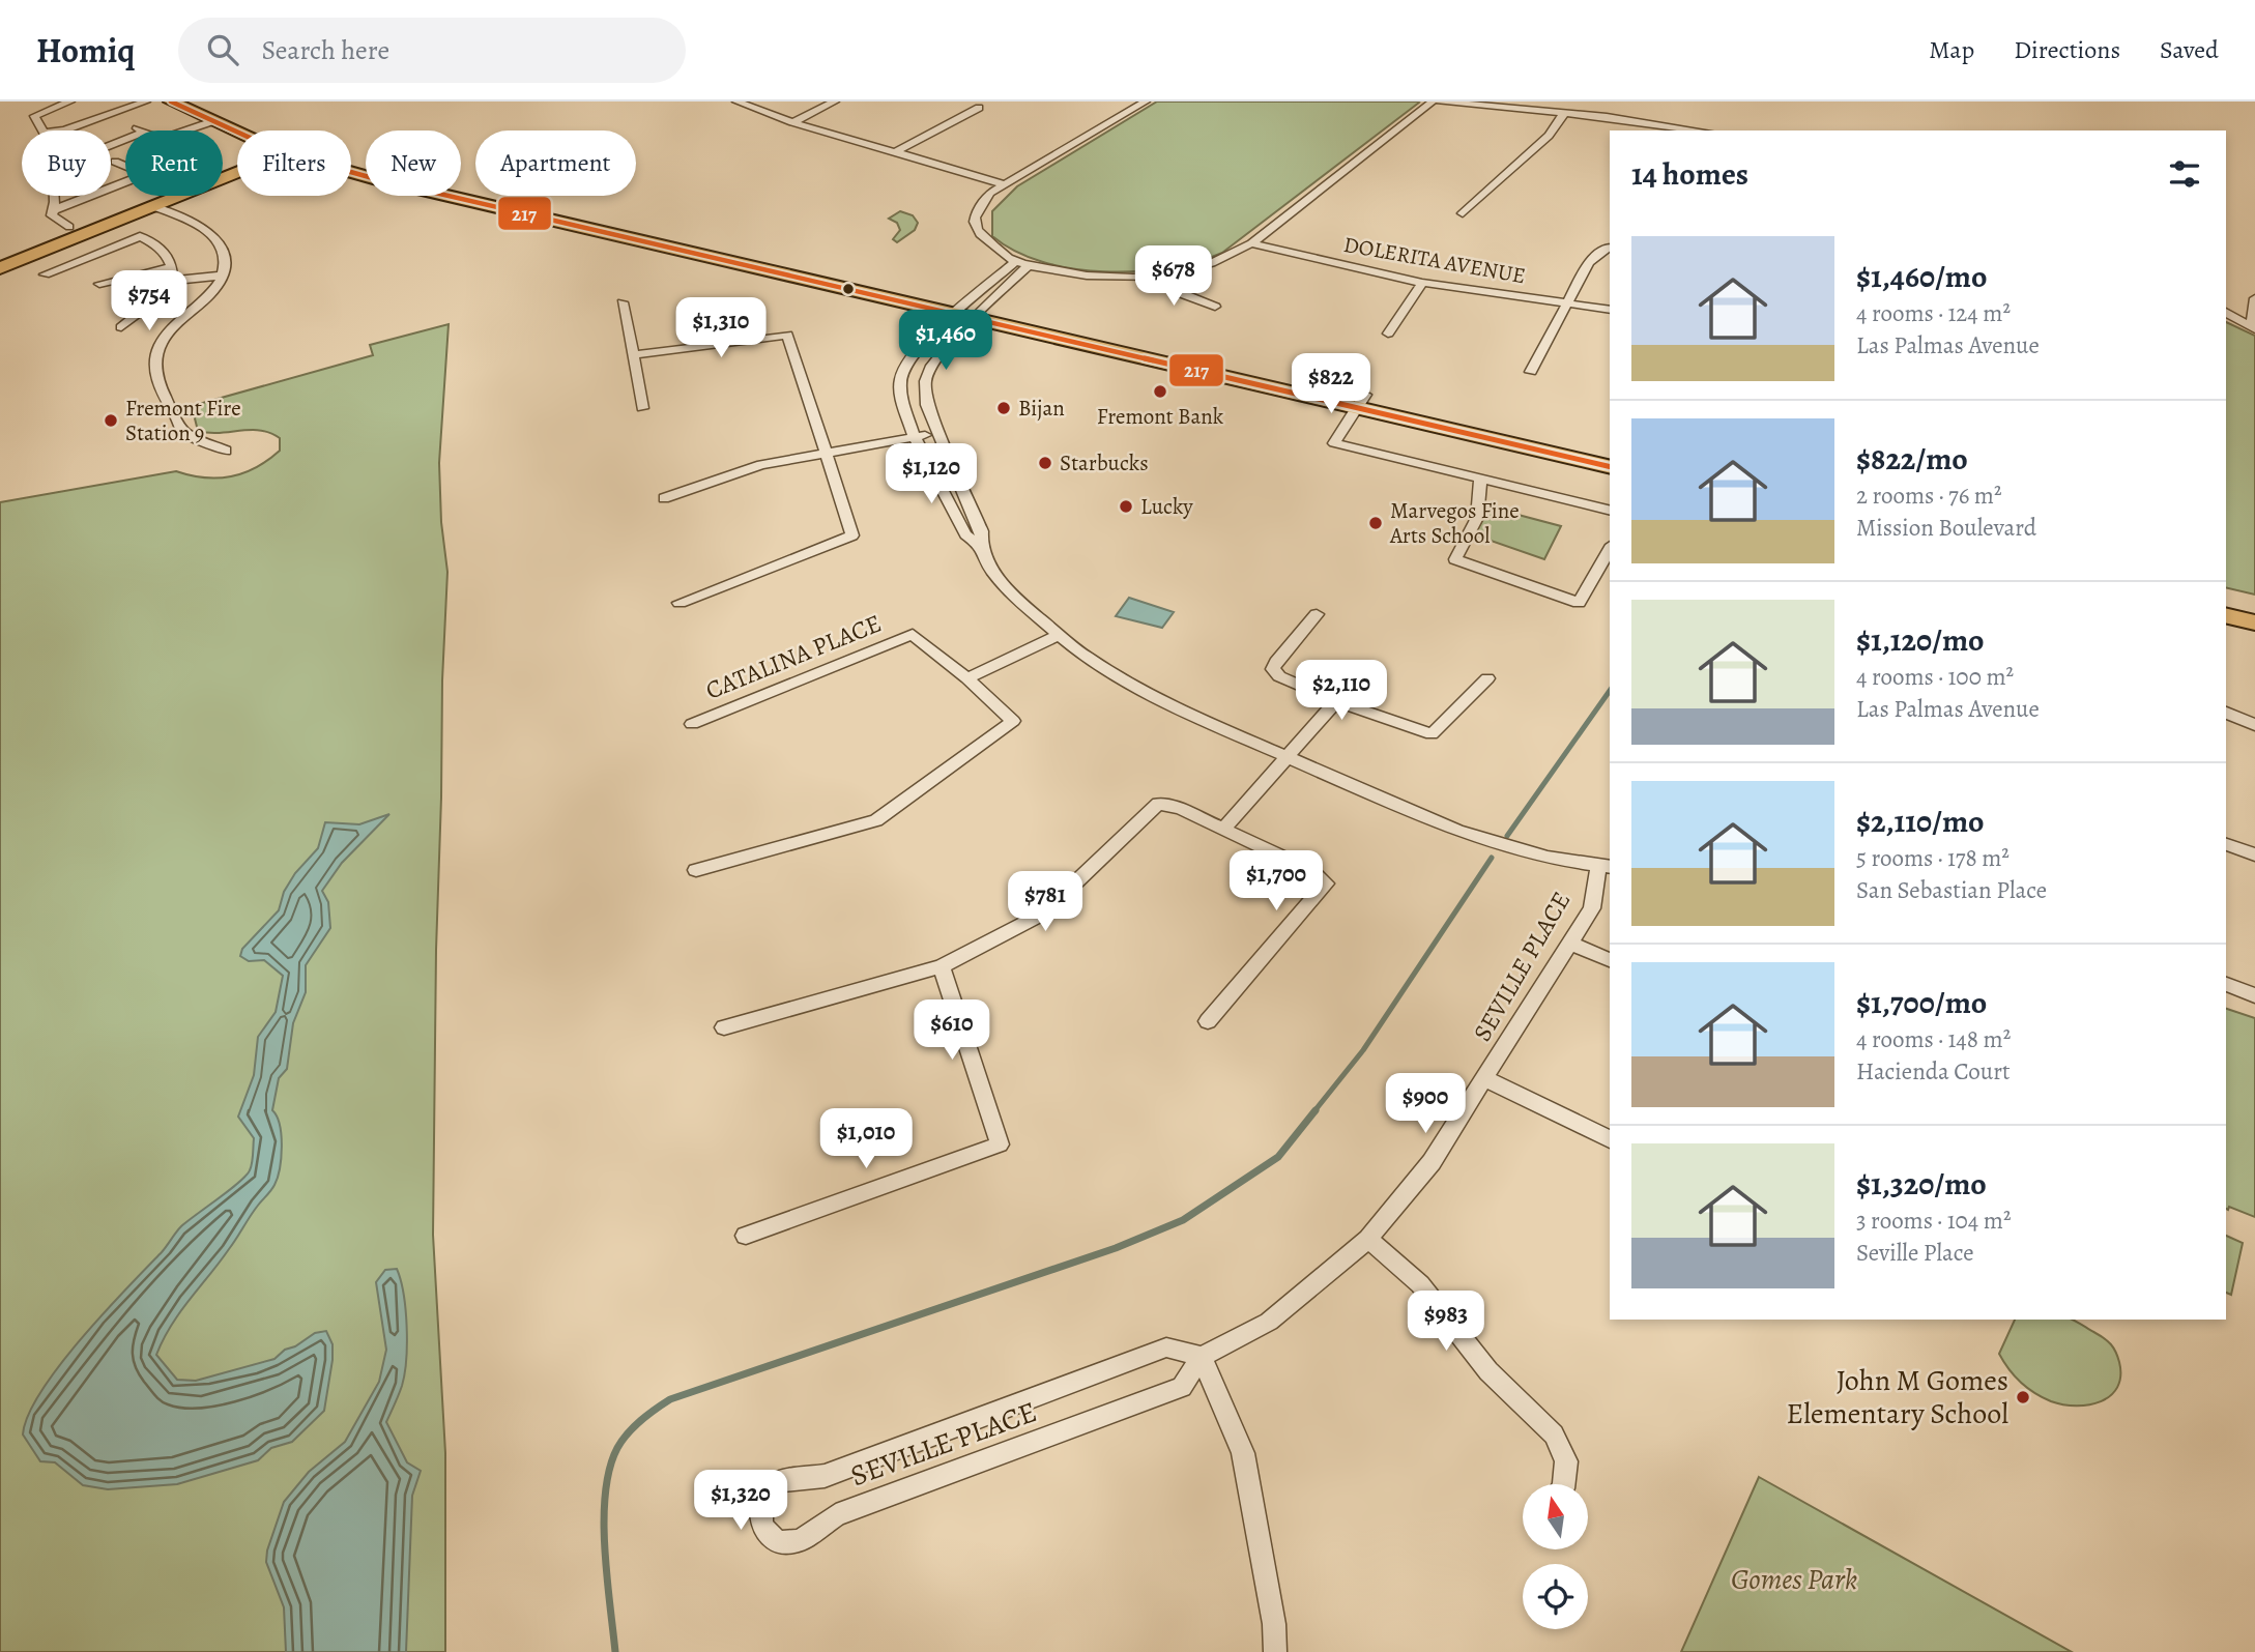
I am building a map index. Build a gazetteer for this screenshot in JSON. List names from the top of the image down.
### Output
{
  "streets": {
    "street": ["DOLERITA AVENUE", "CATALINA PLACE", "SEVILLE PLACE"]
  },
  "parks": ["Gomes Park"],
  "places": [
    "Fremont Bank",
    "Bijan",
    "Fremont Fire Station 9",
    "Starbucks",
    "Lucky",
    "Marvegos Fine Arts School",
    "John M Gomes Elementary School"
  ],
  "lines": ["transit line 217"],
  "north": "top",
  "page": {
    "header": "Homiq",
    "search": "Search here",
    "nav": ["Map", "Directions", "Saved"],
    "chip": [
      "Buy",
      "Rent",
      "Filters",
      "New",
      "Apartment"
    ],
    "heading": "14 homes",
    "list": [
      {
        "name": "$1,460/mo",
        "note": "4 rooms · 124 m² · Las Palmas Avenue"
      },
      {
        "name": "$822/mo",
        "note": "2 rooms · 76 m² · Mission Boulevard"
      },
      {
        "name": "$1,120/mo",
        "note": "4 rooms · 100 m² · Las Palmas Avenue"
      },
      {
        "name": "$2,110/mo",
        "note": "5 rooms · 178 m² · San Sebastian Place"
      },
      {
        "name": "$1,700/mo",
        "note": "4 rooms · 148 m² · Hacienda Court"
      },
      {
        "name": "$1,320/mo",
        "note": "3 rooms · 104 m² · Seville Place"
      }
    ],
    "price": [
      "$678",
      "$754",
      "$1,310",
      "$1,460",
      "$822",
      "$1,120",
      "$2,110",
      "$1,700",
      "$781",
      "$610",
      "$900",
      "$1,010",
      "$983",
      "$1,320"
    ]
  }
}
